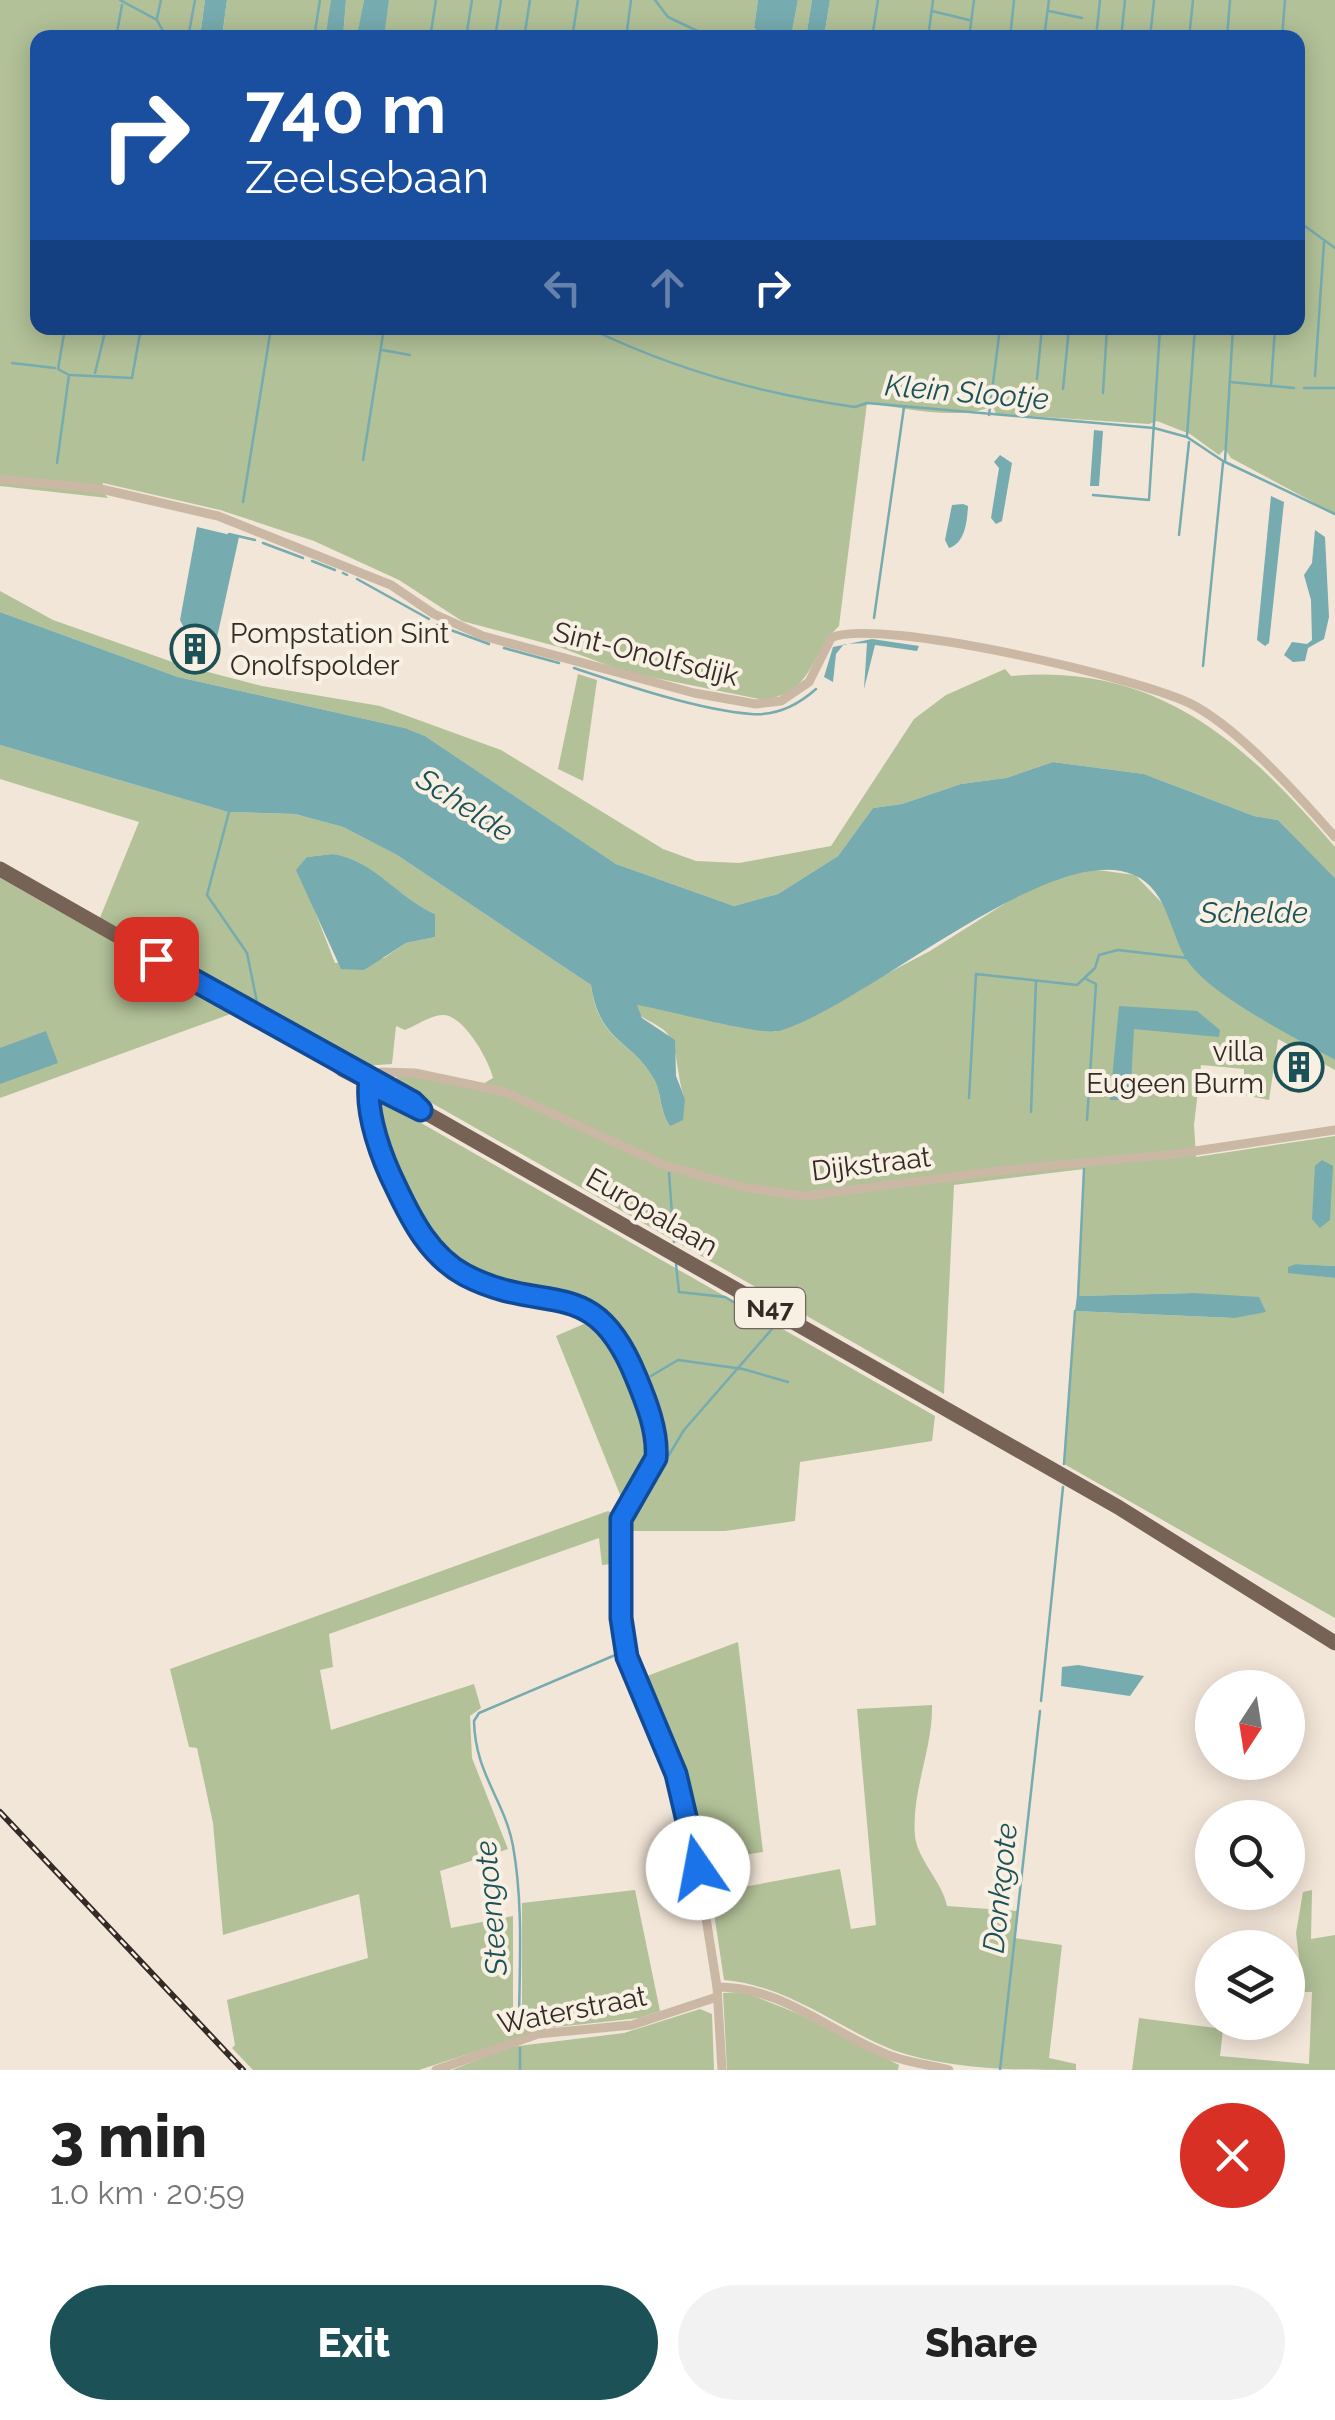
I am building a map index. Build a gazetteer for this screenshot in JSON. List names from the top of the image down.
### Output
{
  "streets": {
    "main road": ["Europalaan", "N47"],
    "street": ["Sint-Onolfsdijk", "Dijkstraat", "Waterstraat"]
  },
  "crossings": [
    ["Dijkstraat", "Europalaan"],
    ["Dijkstraat", "N47"],
    ["Europalaan", "N47"]
  ],
  "water": [
    "Klein Slootje",
    "Schelde",
    "Donkgote",
    "Steengote"
  ],
  "places": {
    "building": ["Pompstation Sint Onolfspolder", "villa Eugeen Burm"]
  },
  "north": "bottom",
  "page": {
    "turn": ["740 m", "Zeelsebaan"],
    "heading": ["3 min", "1.0 km · 20:59"],
    "buttons": ["Exit", "Share"]
  }
}
